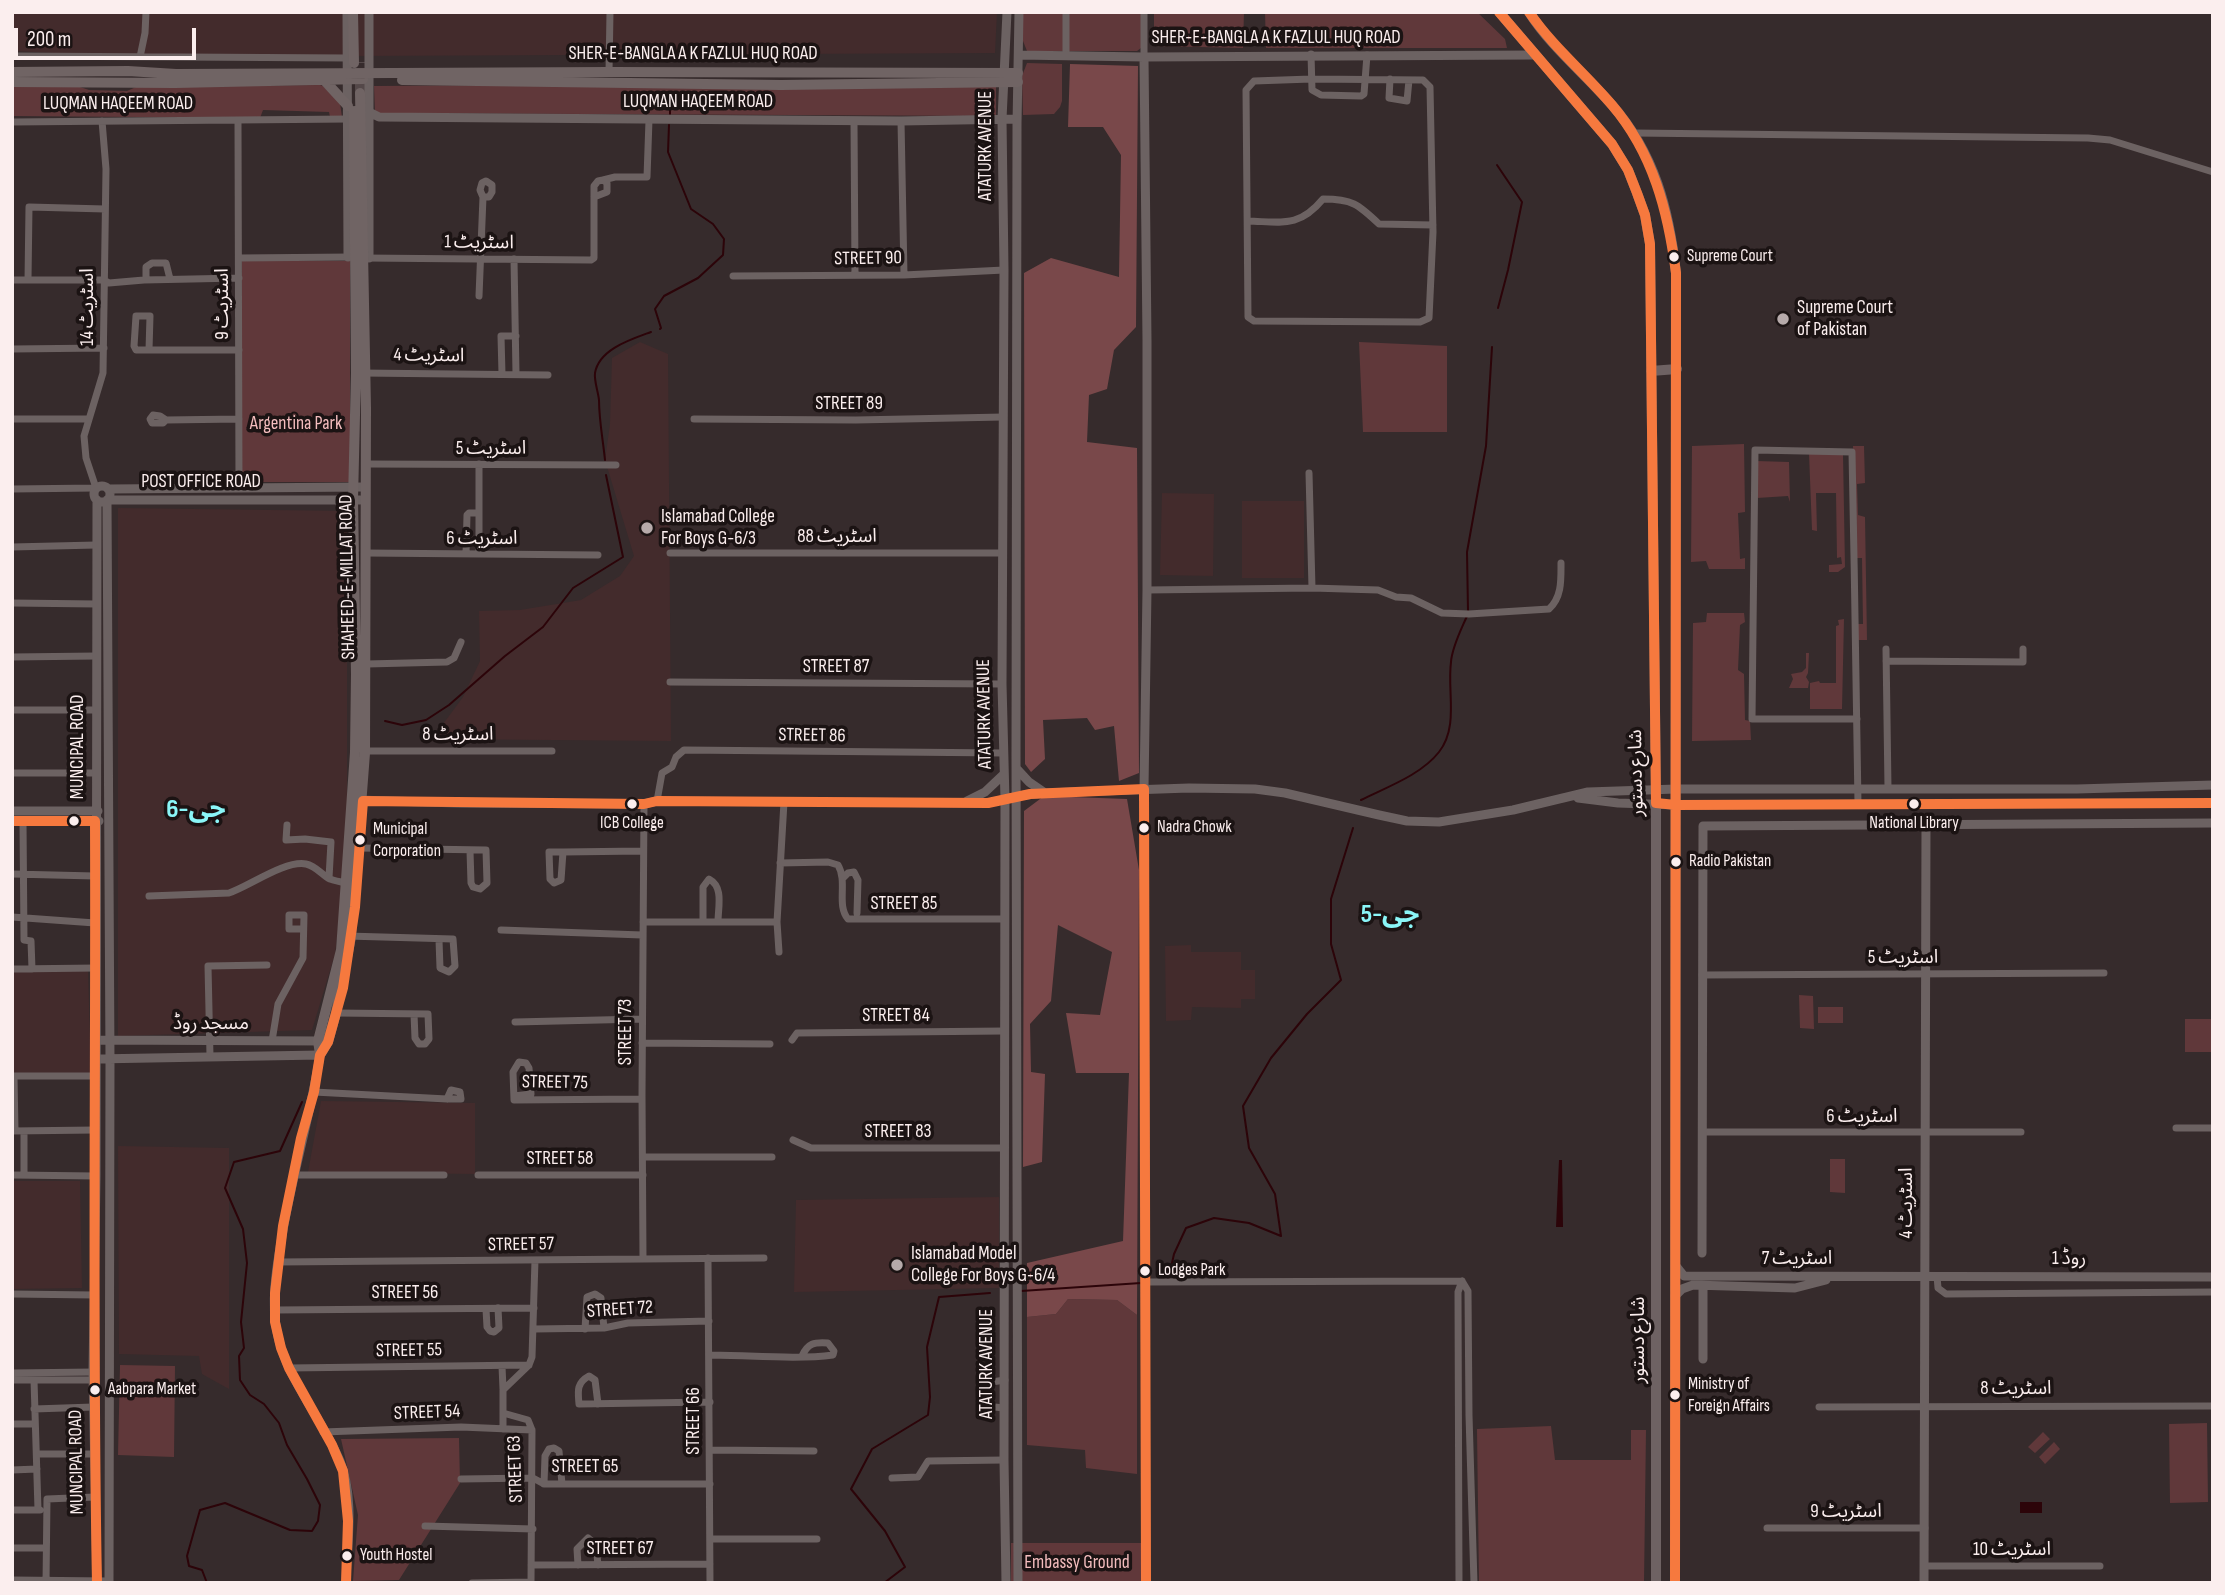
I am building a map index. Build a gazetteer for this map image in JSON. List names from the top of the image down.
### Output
{
  "streets": {
    "main road": ["SHER-E-BANGLA A K FAZLUL HUQ ROAD", "SHAHEED-E-MILLAT ROAD", "شارع دستور"],
    "street": [
      "LUQMAN HAQEEM ROAD",
      "ATATURK AVENUE",
      "اسٹریٹ 1",
      "STREET 90",
      "اسٹریٹ 9",
      "اسٹریٹ 14",
      "اسٹریٹ 4",
      "STREET 89",
      "اسٹریٹ 5",
      "POST OFFICE ROAD",
      "اسٹریٹ 88",
      "اسٹریٹ 6",
      "STREET 87",
      "اسٹریٹ 8",
      "STREET 86",
      "MUNCIPAL ROAD",
      "STREET 85",
      "STREET 84",
      "مسجد روڈ",
      "STREET 73",
      "STREET 75",
      "STREET 83",
      "STREET 58",
      "STREET 57",
      "اسٹریٹ 7",
      "روڈ 1",
      "STREET 56",
      "STREET 72",
      "STREET 55",
      "STREET 54",
      "STREET 66",
      "STREET 65",
      "STREET 63",
      "STREET 67",
      "اسٹریٹ 10"
    ]
  },
  "crossings": [
    ["SHER-E-BANGLA A K FAZLUL HUQ ROAD", "ATATURK AVENUE"],
    ["SHER-E-BANGLA A K FAZLUL HUQ ROAD", "SHAHEED-E-MILLAT ROAD"],
    ["SHER-E-BANGLA A K FAZLUL HUQ ROAD", "شارع دستور"],
    ["LUQMAN HAQEEM ROAD", "ATATURK AVENUE"],
    ["LUQMAN HAQEEM ROAD", "اسٹریٹ 9"],
    ["LUQMAN HAQEEM ROAD", "اسٹریٹ 14"],
    ["LUQMAN HAQEEM ROAD", "SHAHEED-E-MILLAT ROAD"],
    ["ATATURK AVENUE", "STREET 90"],
    ["ATATURK AVENUE", "STREET 89"],
    ["ATATURK AVENUE", "اسٹریٹ 88"],
    ["ATATURK AVENUE", "STREET 87"],
    ["ATATURK AVENUE", "STREET 86"],
    ["ATATURK AVENUE", "STREET 85"],
    ["ATATURK AVENUE", "STREET 84"],
    ["ATATURK AVENUE", "STREET 83"],
    ["اسٹریٹ 1", "SHAHEED-E-MILLAT ROAD"],
    ["اسٹریٹ 9", "اسٹریٹ 4"],
    ["اسٹریٹ 9", "POST OFFICE ROAD"],
    ["اسٹریٹ 14", "POST OFFICE ROAD"],
    ["اسٹریٹ 14", "MUNCIPAL ROAD"],
    ["اسٹریٹ 4", "اسٹریٹ 5"],
    ["اسٹریٹ 4", "اسٹریٹ 6"],
    ["اسٹریٹ 4", "SHAHEED-E-MILLAT ROAD"],
    ["اسٹریٹ 4", "اسٹریٹ 8"],
    ["اسٹریٹ 4", "اسٹریٹ 7"],
    ["اسٹریٹ 4", "روڈ 1"],
    ["اسٹریٹ 4", "اسٹریٹ 10"],
    ["اسٹریٹ 5", "SHAHEED-E-MILLAT ROAD"],
    ["POST OFFICE ROAD", "SHAHEED-E-MILLAT ROAD"],
    ["POST OFFICE ROAD", "MUNCIPAL ROAD"],
    ["اسٹریٹ 6", "SHAHEED-E-MILLAT ROAD"],
    ["SHAHEED-E-MILLAT ROAD", "اسٹریٹ 8"],
    ["SHAHEED-E-MILLAT ROAD", "مسجد روڈ"],
    ["SHAHEED-E-MILLAT ROAD", "STREET 57"],
    ["SHAHEED-E-MILLAT ROAD", "STREET 56"],
    ["SHAHEED-E-MILLAT ROAD", "STREET 55"],
    ["SHAHEED-E-MILLAT ROAD", "STREET 54"],
    ["MUNCIPAL ROAD", "مسجد روڈ"],
    ["شارع دستور", "اسٹریٹ 7"],
    ["STREET 73", "STREET 75"],
    ["STREET 73", "STREET 58"],
    ["STREET 73", "STREET 57"],
    ["STREET 57", "STREET 66"],
    ["اسٹریٹ 7", "روڈ 1"],
    ["STREET 72", "STREET 66"],
    ["STREET 55", "STREET 63"],
    ["STREET 54", "STREET 63"],
    ["STREET 66", "STREET 65"],
    ["STREET 66", "STREET 67"],
    ["STREET 65", "STREET 63"],
    ["STREET 63", "STREET 67"]
  ],
  "districts": ["جی-6", "جی-5"],
  "parks": ["Argentina Park", "Embassy Ground"],
  "places": [
    "Supreme Court",
    "Supreme Court of Pakistan",
    "Islamabad College For Boys G-6/3",
    "ICB College",
    "National Library",
    "Nadra Chowk",
    "Municipal Corporation",
    "Radio Pakistan",
    "Islamabad Model College For Boys G-6/4",
    "Lodges Park",
    "Aabpara Market",
    "Ministry of Foreign Affairs",
    "Youth Hostel"
  ],
  "scale_bar": "200 m"
}
